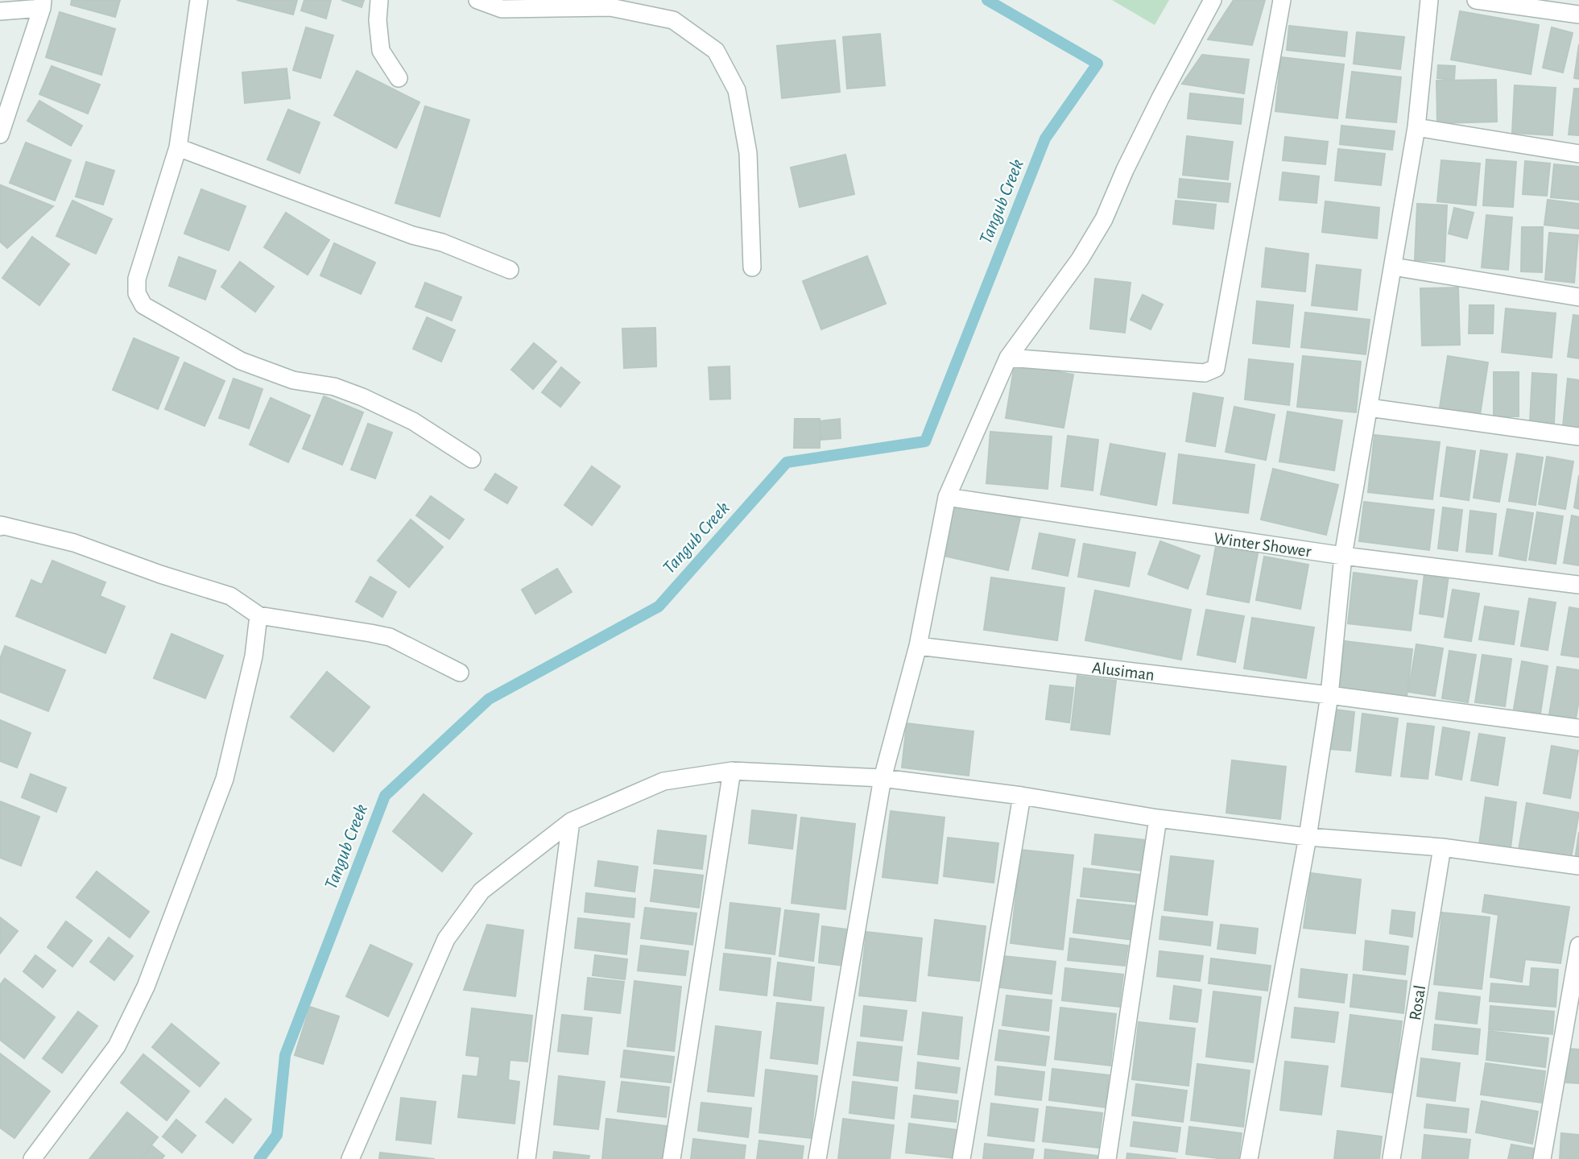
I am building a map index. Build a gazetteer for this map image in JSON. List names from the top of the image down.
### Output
{
  "streets": {
    "street": ["Winter Shower", "Alusiman", "Rosal"]
  },
  "water": ["Tangub Creek"]
}
